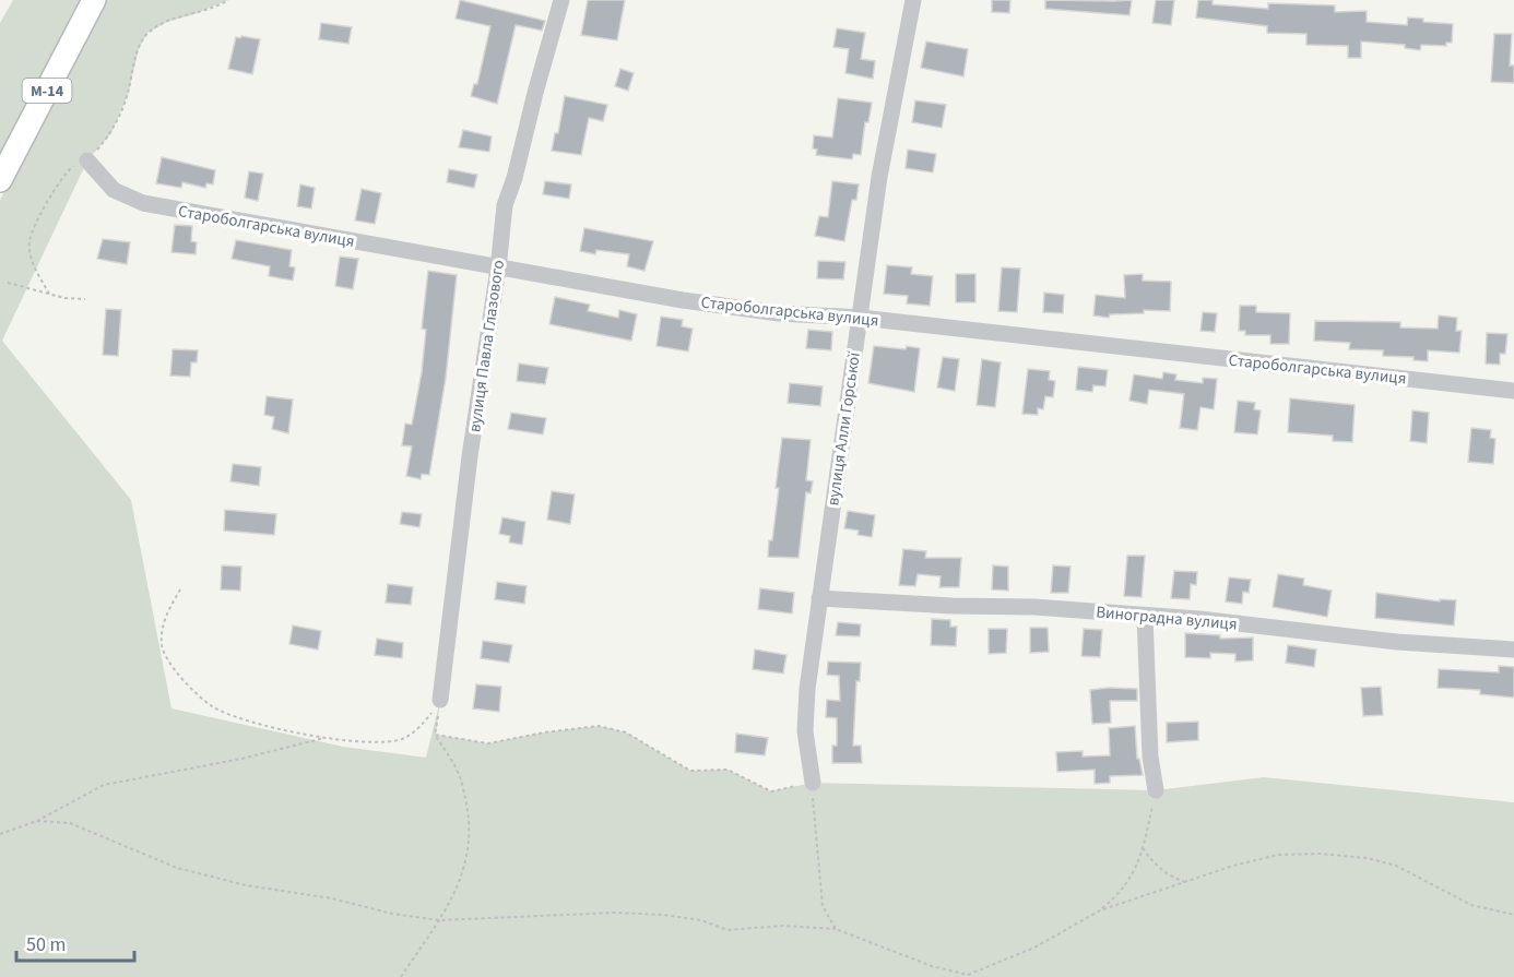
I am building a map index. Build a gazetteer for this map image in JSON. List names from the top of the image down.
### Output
{
  "streets": {
    "highway": ["М-14"],
    "street": [
      "Староболгарська вулиця",
      "вулиця Павла Глазового",
      "вулиця Алли Горської",
      "Виноградна вулиця"
    ]
  },
  "crossings": [
    ["Староболгарська вулиця", "вулиця Павла Глазового"],
    ["Староболгарська вулиця", "вулиця Алли Горської"],
    ["вулиця Алли Горської", "Виноградна вулиця"]
  ],
  "scale_bar": "50 m"
}
